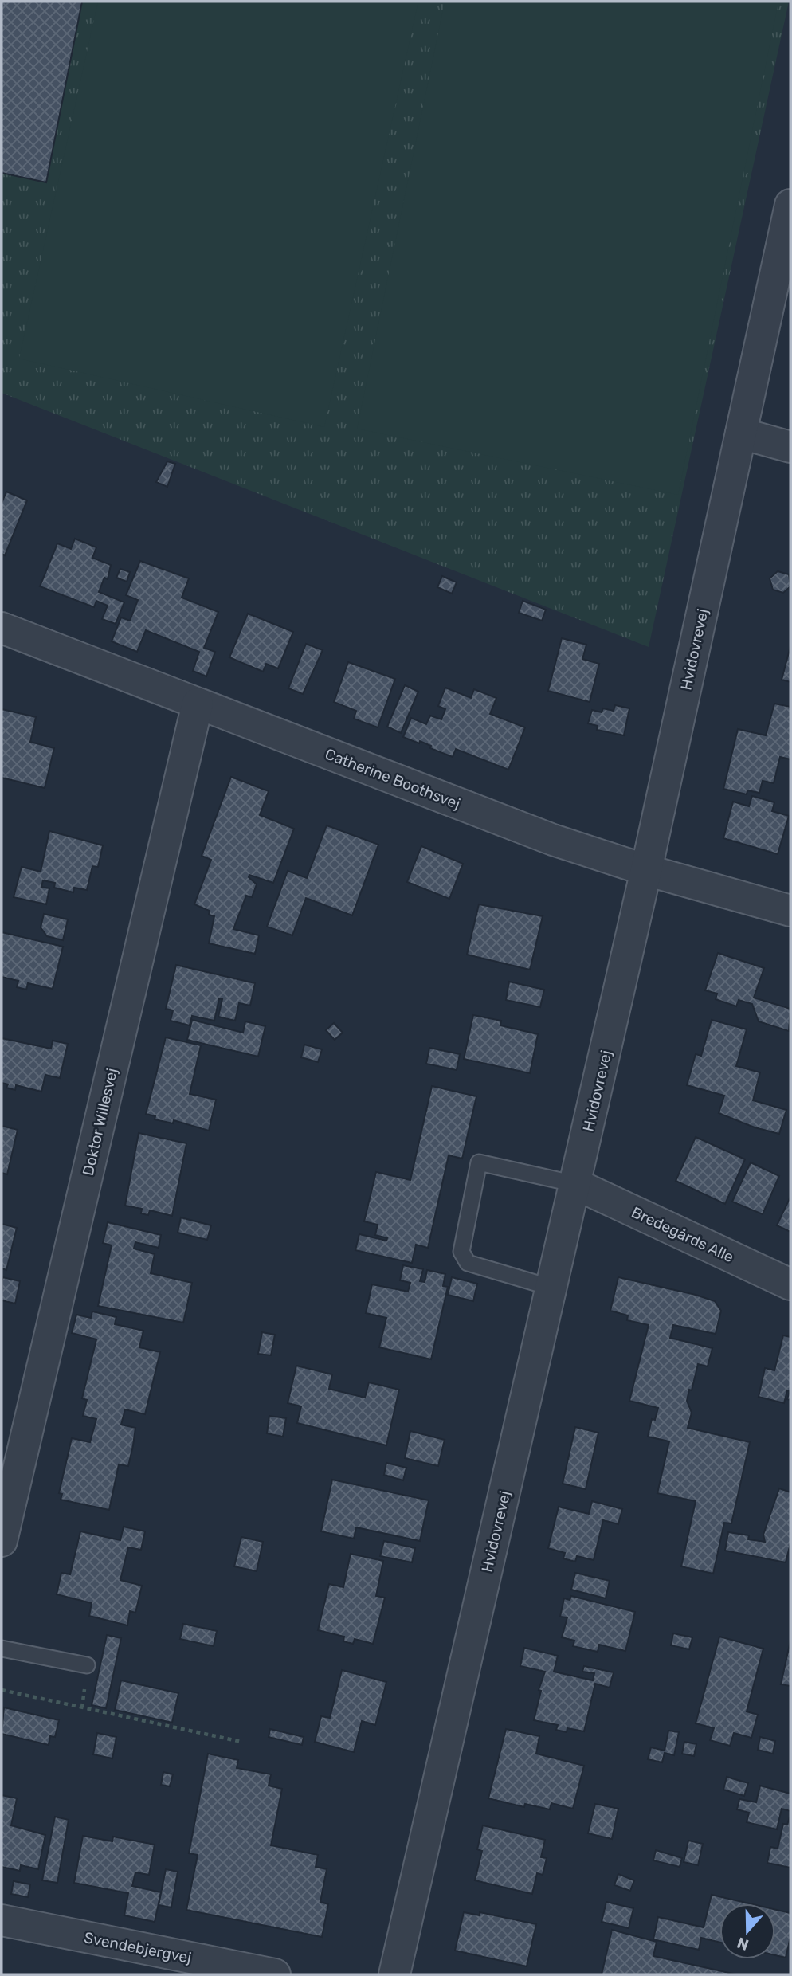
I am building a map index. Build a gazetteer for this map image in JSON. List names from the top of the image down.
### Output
{
  "streets": {
    "street": [
      "Hvidovrevej",
      "Catherine Boothsvej",
      "Doktor Willesvej",
      "Bredegårds Alle",
      "Svendebjergvej"
    ]
  },
  "crossings": [
    ["Hvidovrevej", "Catherine Boothsvej"],
    ["Hvidovrevej", "Bredegårds Alle"],
    ["Catherine Boothsvej", "Doktor Willesvej"]
  ],
  "north": "bottom"
}
